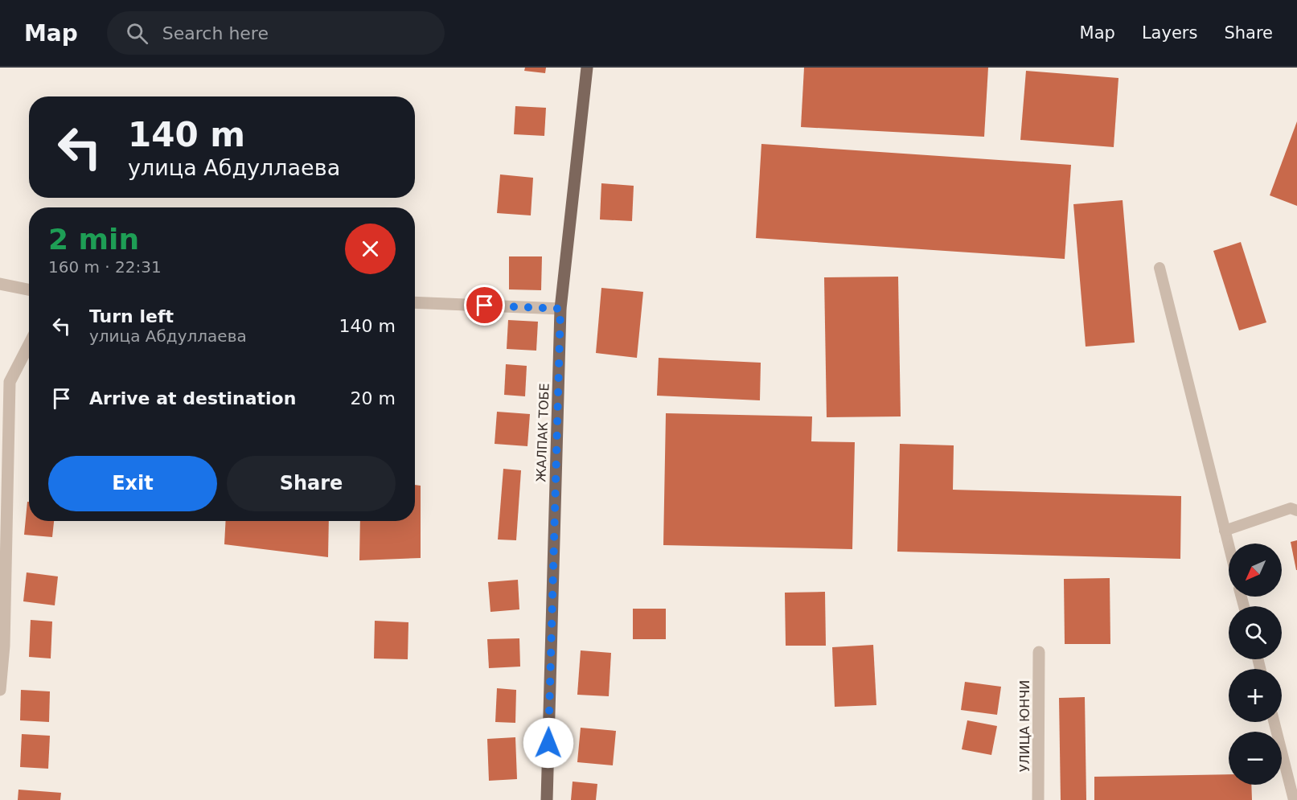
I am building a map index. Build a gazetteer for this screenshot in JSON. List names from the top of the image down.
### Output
{
  "streets": {
    "main road": ["ЖАЛПАК ТОБЕ"],
    "street": ["УЛИЦА ЮНЧИ"]
  },
  "north": "bottom left",
  "page": {
    "header": "Map",
    "search": "Search here",
    "nav": ["Map", "Layers", "Share"],
    "turn": ["140 m", "улица Абдуллаева"],
    "heading": ["2 min", "160 m · 22:31"],
    "list": [
      {
        "name": "Turn left",
        "note": "улица Абдуллаева",
        "value": "140 m"
      },
      {
        "name": "Arrive at destination",
        "value": "20 m"
      }
    ],
    "buttons": ["Exit", "Share"],
    "map_buttons": ["+", "−"]
  }
}
